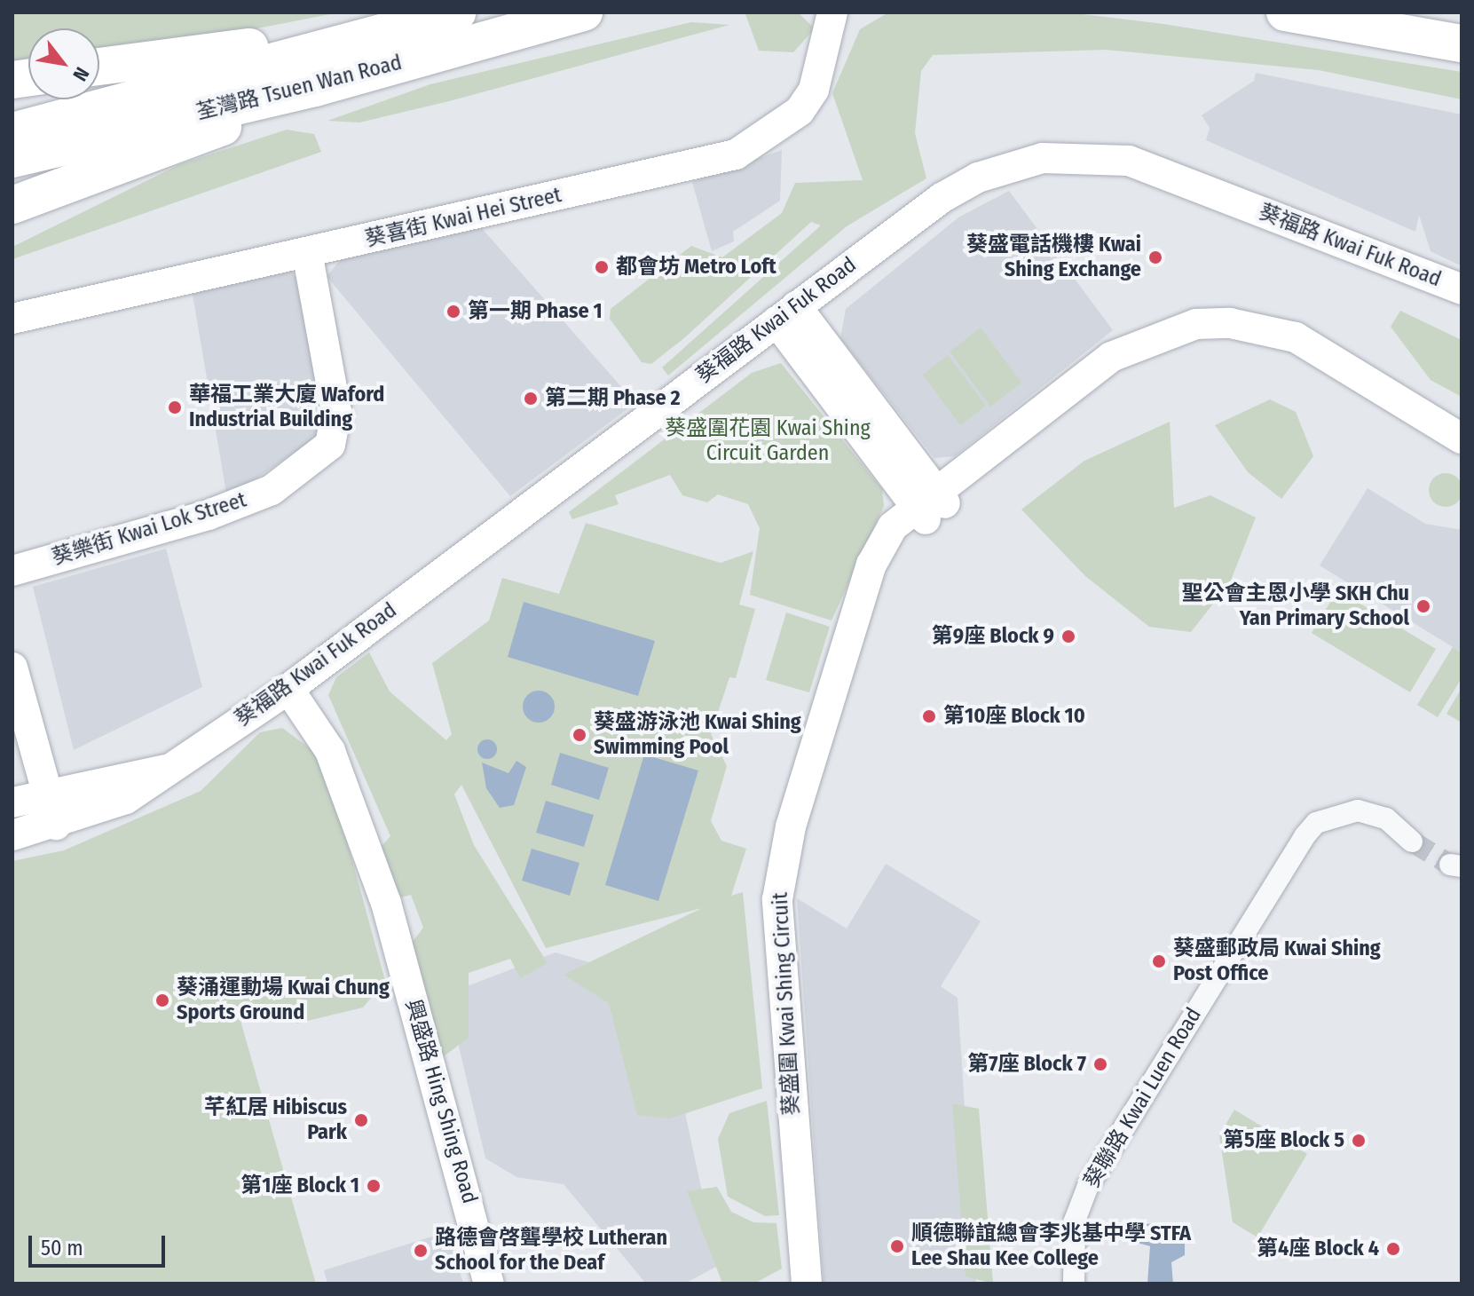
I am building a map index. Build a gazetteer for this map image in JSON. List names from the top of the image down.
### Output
{
  "streets": {
    "highway": ["荃灣路 Tsuen Wan Road"],
    "street": [
      "葵喜街 Kwai Hei Street",
      "葵福路 Kwai Fuk Road",
      "葵樂街 Kwai Lok Street",
      "葵盛圍 Kwai Shing Circuit",
      "葵聯路 Kwai Luen Road",
      "興盛路 Hing Shing Road"
    ]
  },
  "crossings": [
    ["葵喜街 Kwai Hei Street", "葵樂街 Kwai Lok Street"],
    ["葵福路 Kwai Fuk Road", "興盛路 Hing Shing Road"]
  ],
  "parks": ["葵盛圍花園 Kwai Shing Circuit Garden"],
  "places": [
    "葵盛電話機樓 Kwai Shing Exchange",
    "都會坊 Metro Loft",
    "第一期 Phase 1",
    "第二期 Phase 2",
    "華福工業大廈 Waford Industrial Building",
    "聖公會主恩小學 SKH Chu Yan Primary School",
    "第9座 Block 9",
    "第10座 Block 10",
    "葵盛游泳池 Kwai Shing Swimming Pool",
    "葵盛郵政局 Kwai Shing Post Office",
    "葵涌運動場 Kwai Chung Sports Ground",
    "第7座 Block 7",
    "芊紅居 Hibiscus Park",
    "第5座 Block 5",
    "第1座 Block 1",
    "順德聯誼總會李兆基中學 STFA Lee Shau Kee College",
    "第4座 Block 4",
    "路德會啓聾學校 Lutheran School for the Deaf"
  ],
  "scale_bar": "50 m",
  "north": "bottom right"
}
